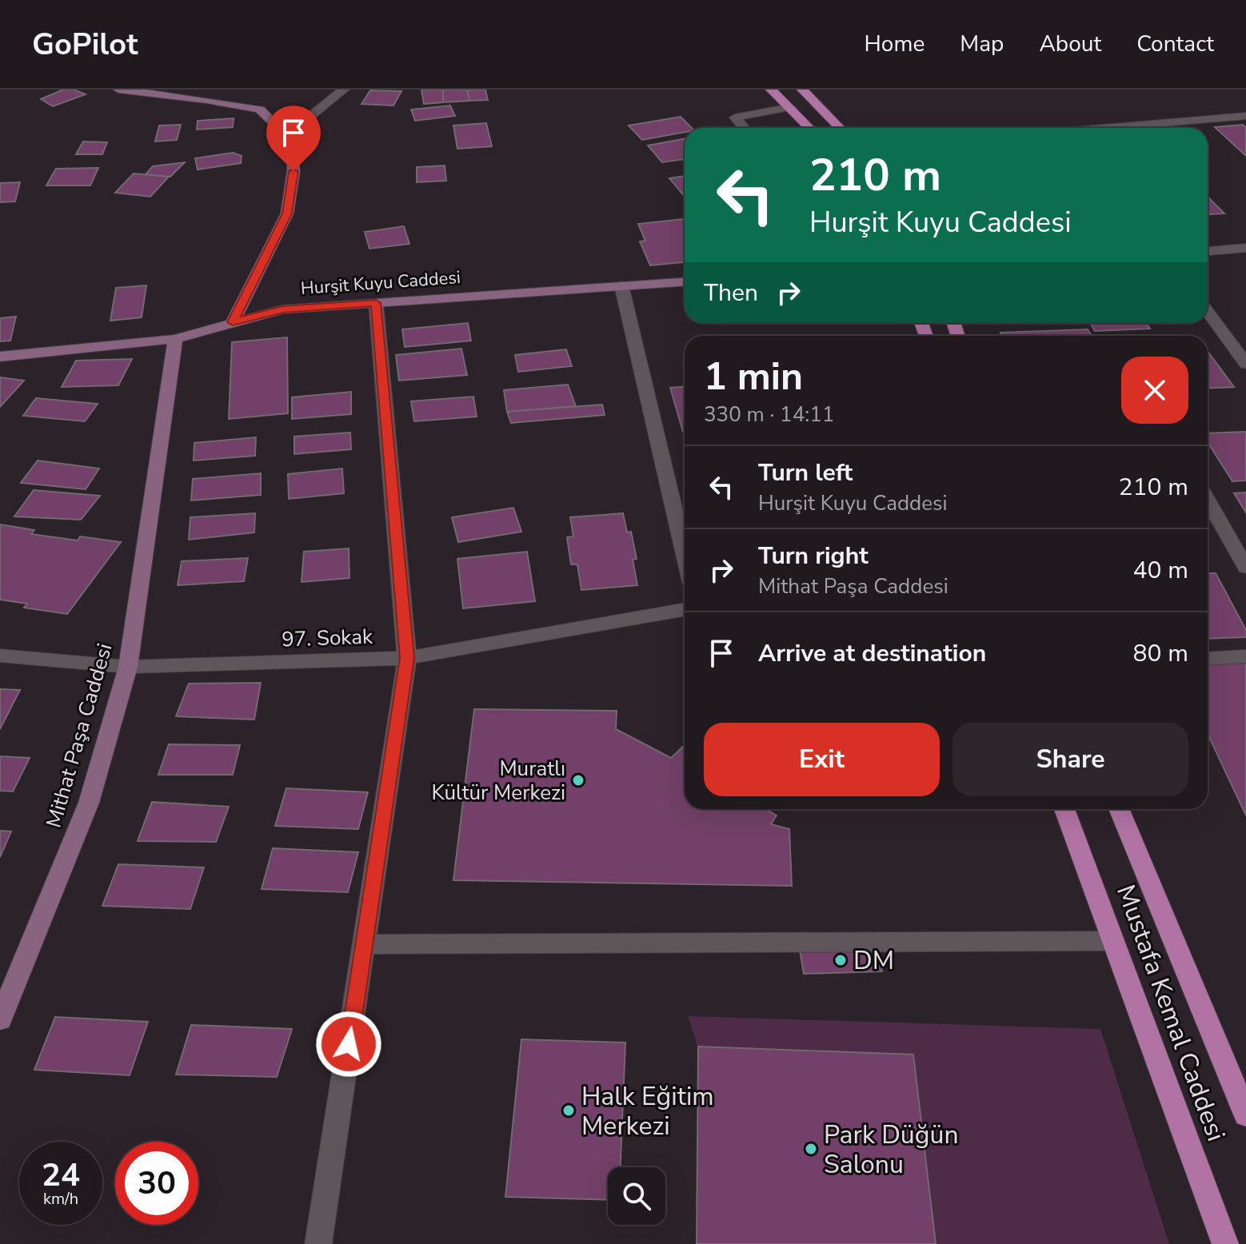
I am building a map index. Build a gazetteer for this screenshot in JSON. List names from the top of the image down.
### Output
{
  "streets": {
    "main road": ["Mustafa Kemal Caddesi"],
    "street": ["Hurşit Kuyu Caddesi", "97. Sokak", "Mithat Paşa Caddesi"]
  },
  "crossings": [
    ["Hurşit Kuyu Caddesi", "Mithat Paşa Caddesi"],
    ["97. Sokak", "Mithat Paşa Caddesi"]
  ],
  "places": [
    "Muratlı Kültür Merkezi",
    "DM",
    "Halk Eğitim Merkezi",
    "Park Düğün Salonu"
  ],
  "page": {
    "header": "GoPilot",
    "nav": [
      "Home",
      "Map",
      "About",
      "Contact"
    ],
    "turn": ["210 m", "Hurşit Kuyu Caddesi"],
    "then": "Then",
    "heading": ["1 min", "330 m · 14:11"],
    "list": [
      {
        "name": "Turn left",
        "note": "Hurşit Kuyu Caddesi",
        "value": "210 m"
      },
      {
        "name": "Turn right",
        "note": "Mithat Paşa Caddesi",
        "value": "40 m"
      },
      {
        "name": "Arrive at destination",
        "value": "80 m"
      }
    ],
    "buttons": ["Exit", "Share"],
    "speed": "24 km/h",
    "limit": "30"
  }
}
